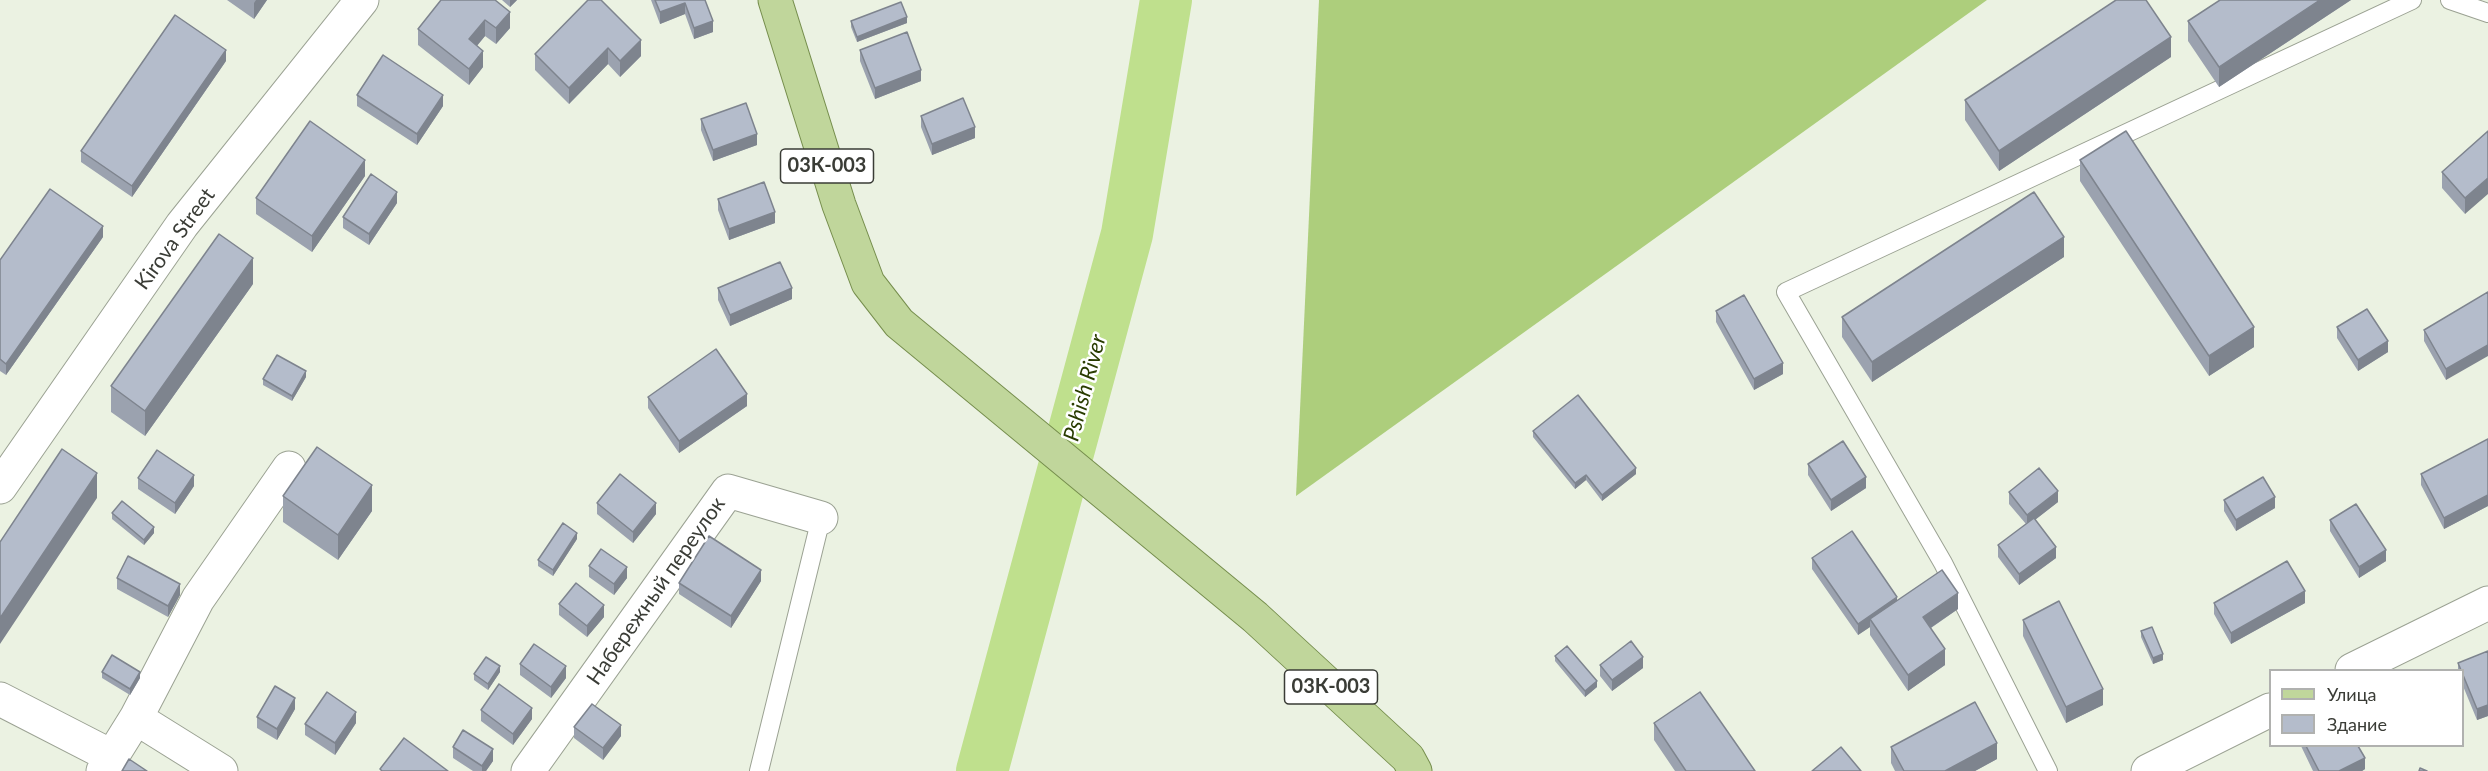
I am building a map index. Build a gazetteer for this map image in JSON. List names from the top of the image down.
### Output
{
  "streets": {
    "main road": ["03К-003"],
    "street": ["Kirova Street", "Набережный переулок"]
  },
  "water": ["Pshish River"],
  "legend": ["Улица", "Здание"]
}
